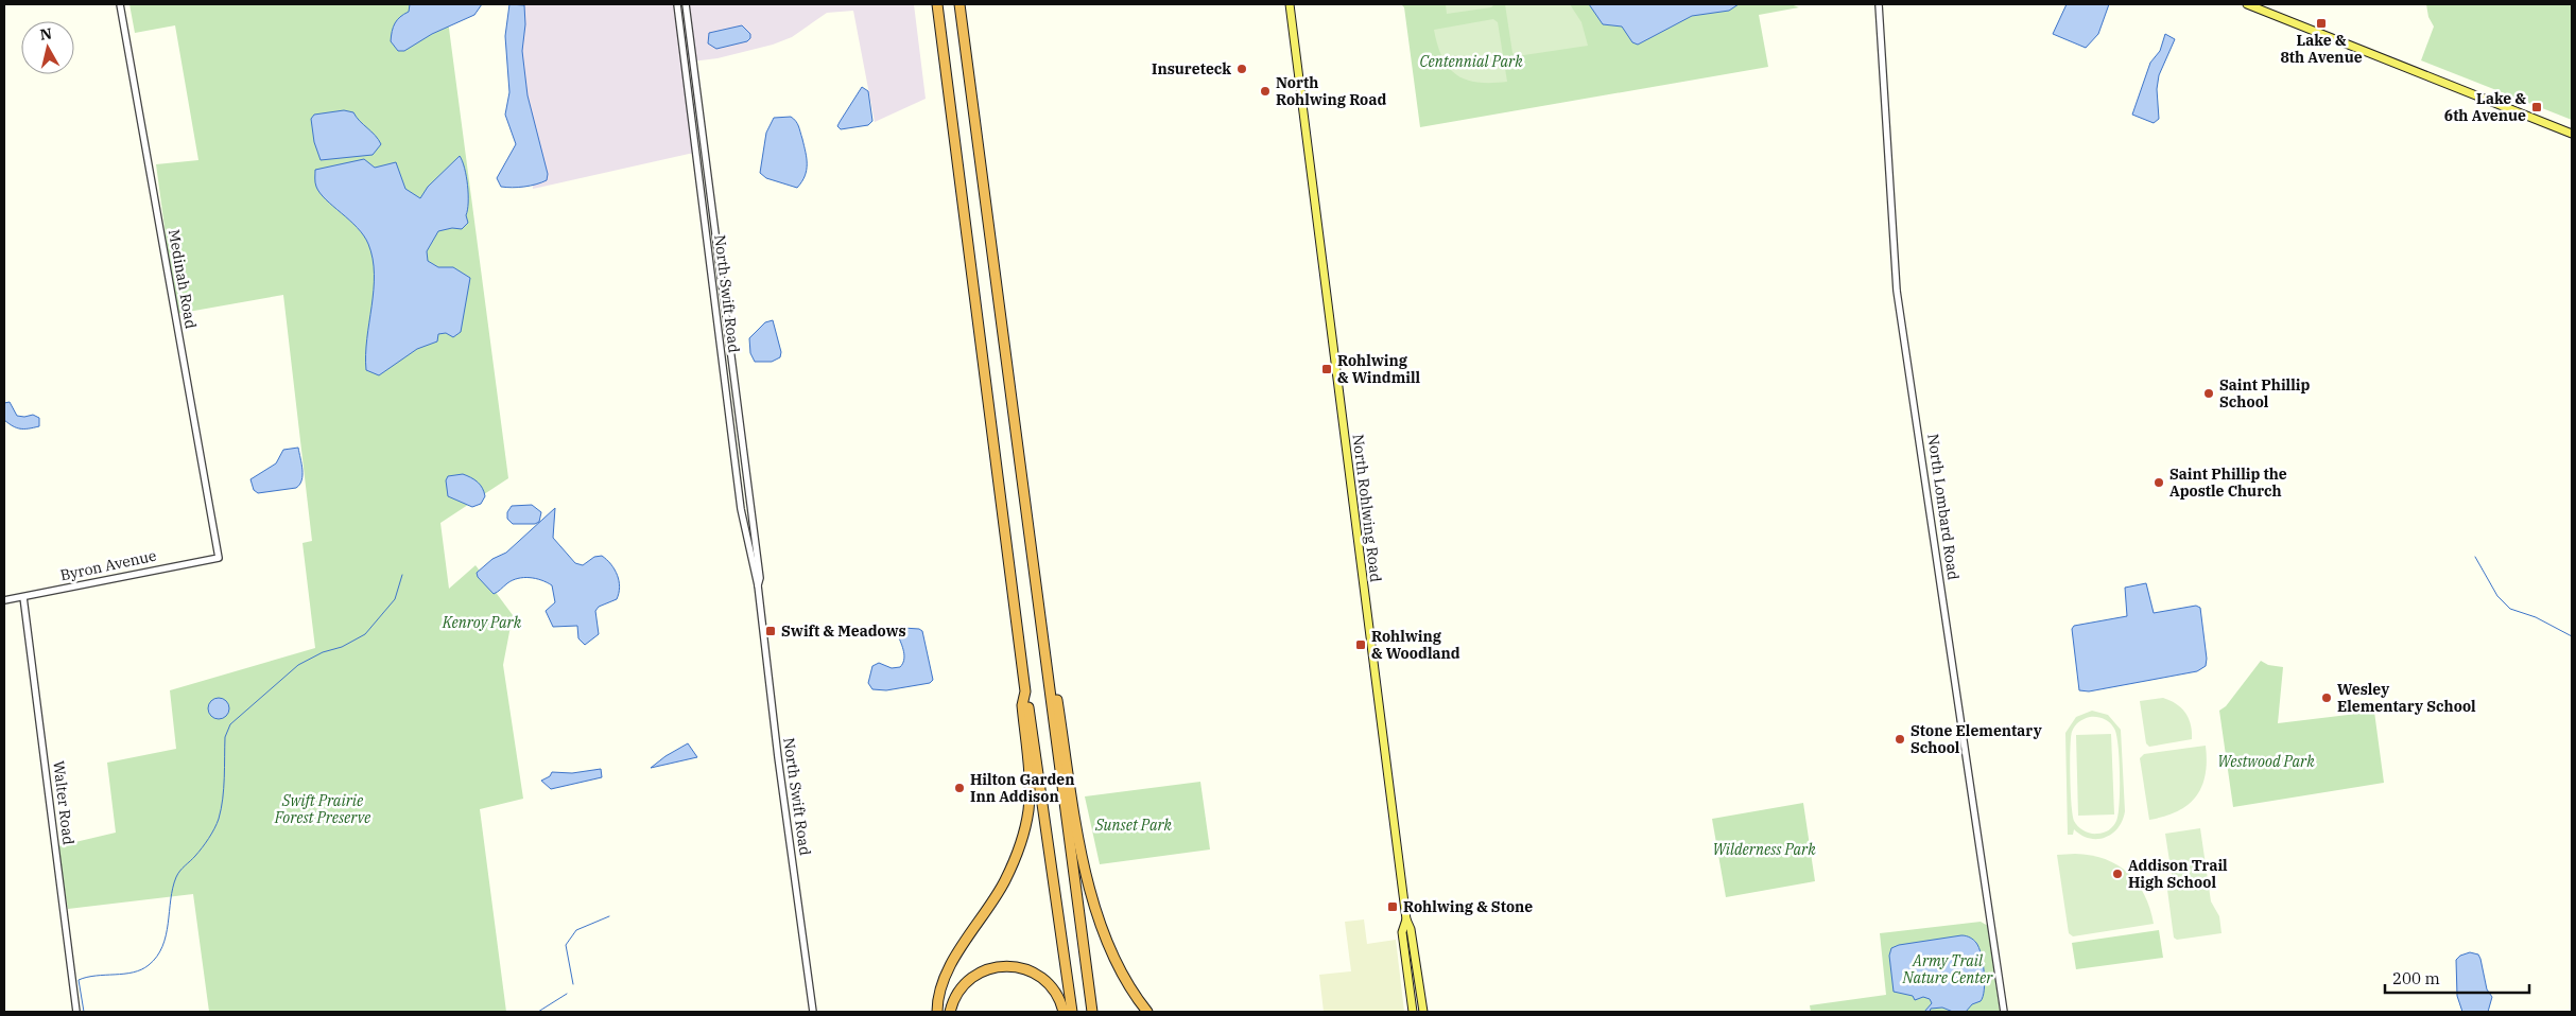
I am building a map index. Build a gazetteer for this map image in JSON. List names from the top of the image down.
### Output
{
  "streets": {
    "main road": ["North Rohlwing Road"],
    "street": [
      "Medinah Road",
      "North Swift Road",
      "North Lombard Road",
      "Byron Avenue",
      "Walter Road"
    ]
  },
  "crossings": [
    ["Medinah Road", "Byron Avenue"],
    ["Byron Avenue", "Walter Road"]
  ],
  "parks": [
    "Centennial Park",
    "Kenroy Park",
    "Westwood Park",
    "Swift Prairie Forest Preserve",
    "Sunset Park",
    "Wilderness Park",
    "Army Trail Nature Center"
  ],
  "places": {
    "transit": [
      "Lake & 8th Avenue",
      "Lake & 6th Avenue",
      "Rohlwing & Windmill",
      "Swift & Meadows",
      "Rohlwing & Woodland",
      "Rohlwing & Stone"
    ],
    "other": [
      "Insureteck",
      "North Rohlwing Road",
      "Saint Phillip School",
      "Saint Phillip the Apostle Church",
      "Wesley Elementary School",
      "Stone Elementary School",
      "Hilton Garden Inn Addison",
      "Addison Trail High School"
    ]
  },
  "scale_bar": "200 m",
  "north": "top"
}
